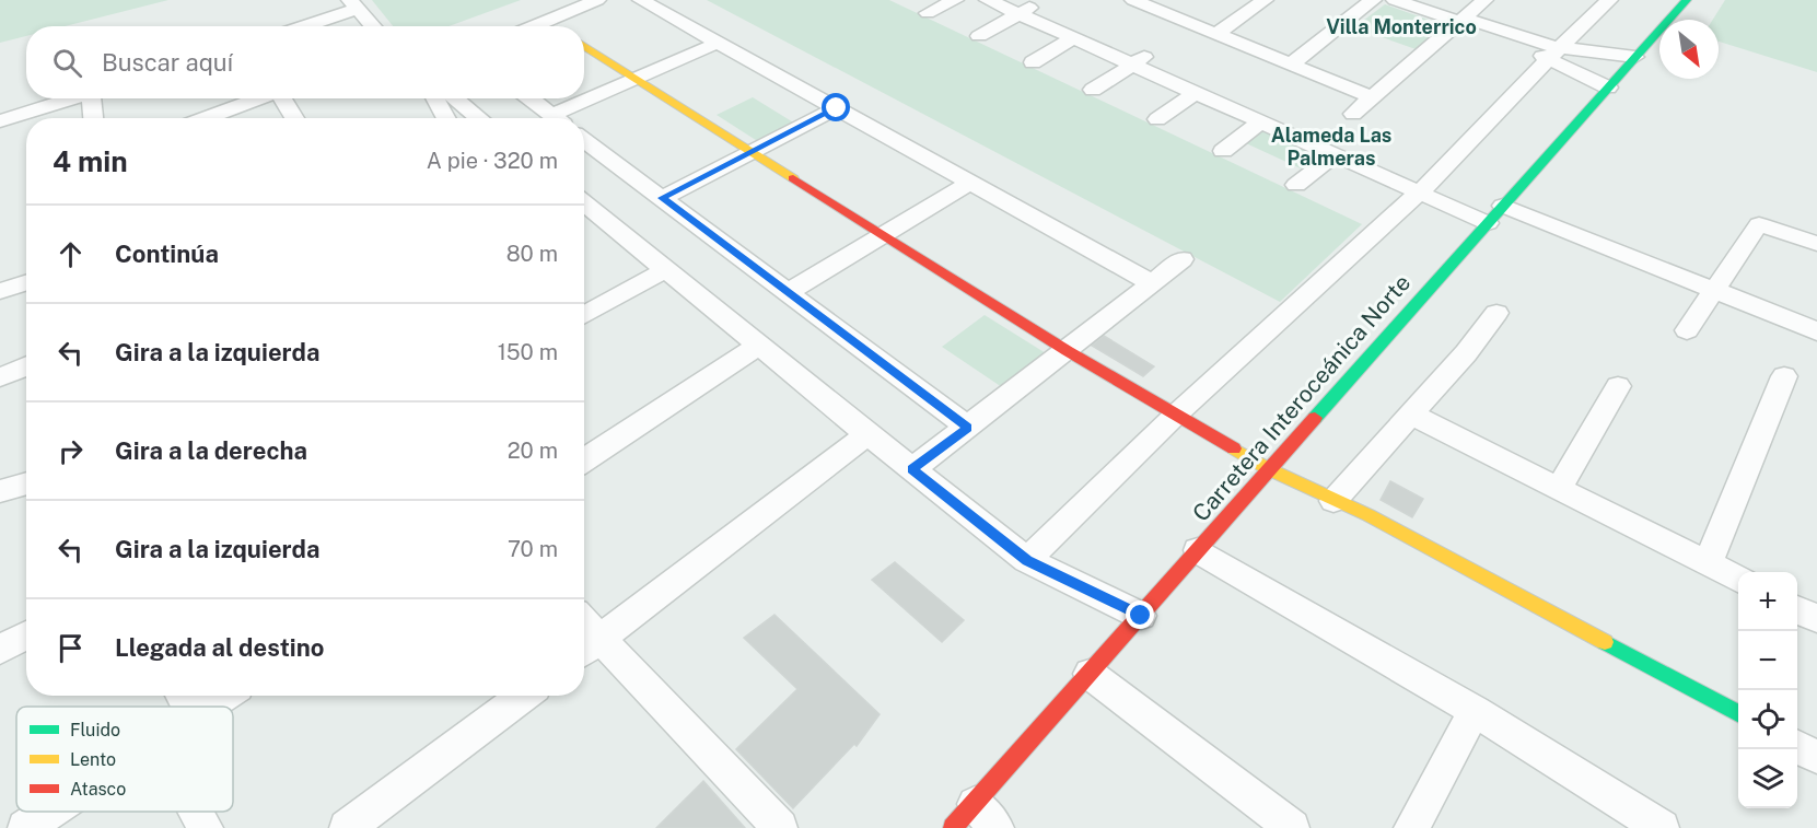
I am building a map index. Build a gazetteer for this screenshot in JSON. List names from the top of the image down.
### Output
{
  "streets": {
    "main road": ["Carretera Interoceánica Norte"]
  },
  "districts": ["Villa Monterrico", "Alameda Las Palmeras"],
  "legend": ["Fluido", "Lento", "Atasco"],
  "north": "bottom right",
  "page": {
    "search": "Buscar aquí",
    "heading": ["4 min", "A pie · 320 m"],
    "list": [
      ["Continúa", "80 m"],
      ["Gira a la izquierda", "150 m"],
      ["Gira a la derecha", "20 m"],
      ["Gira a la izquierda", "70 m"],
      "Llegada al destino"
    ],
    "map_buttons": ["+", "−"]
  }
}
